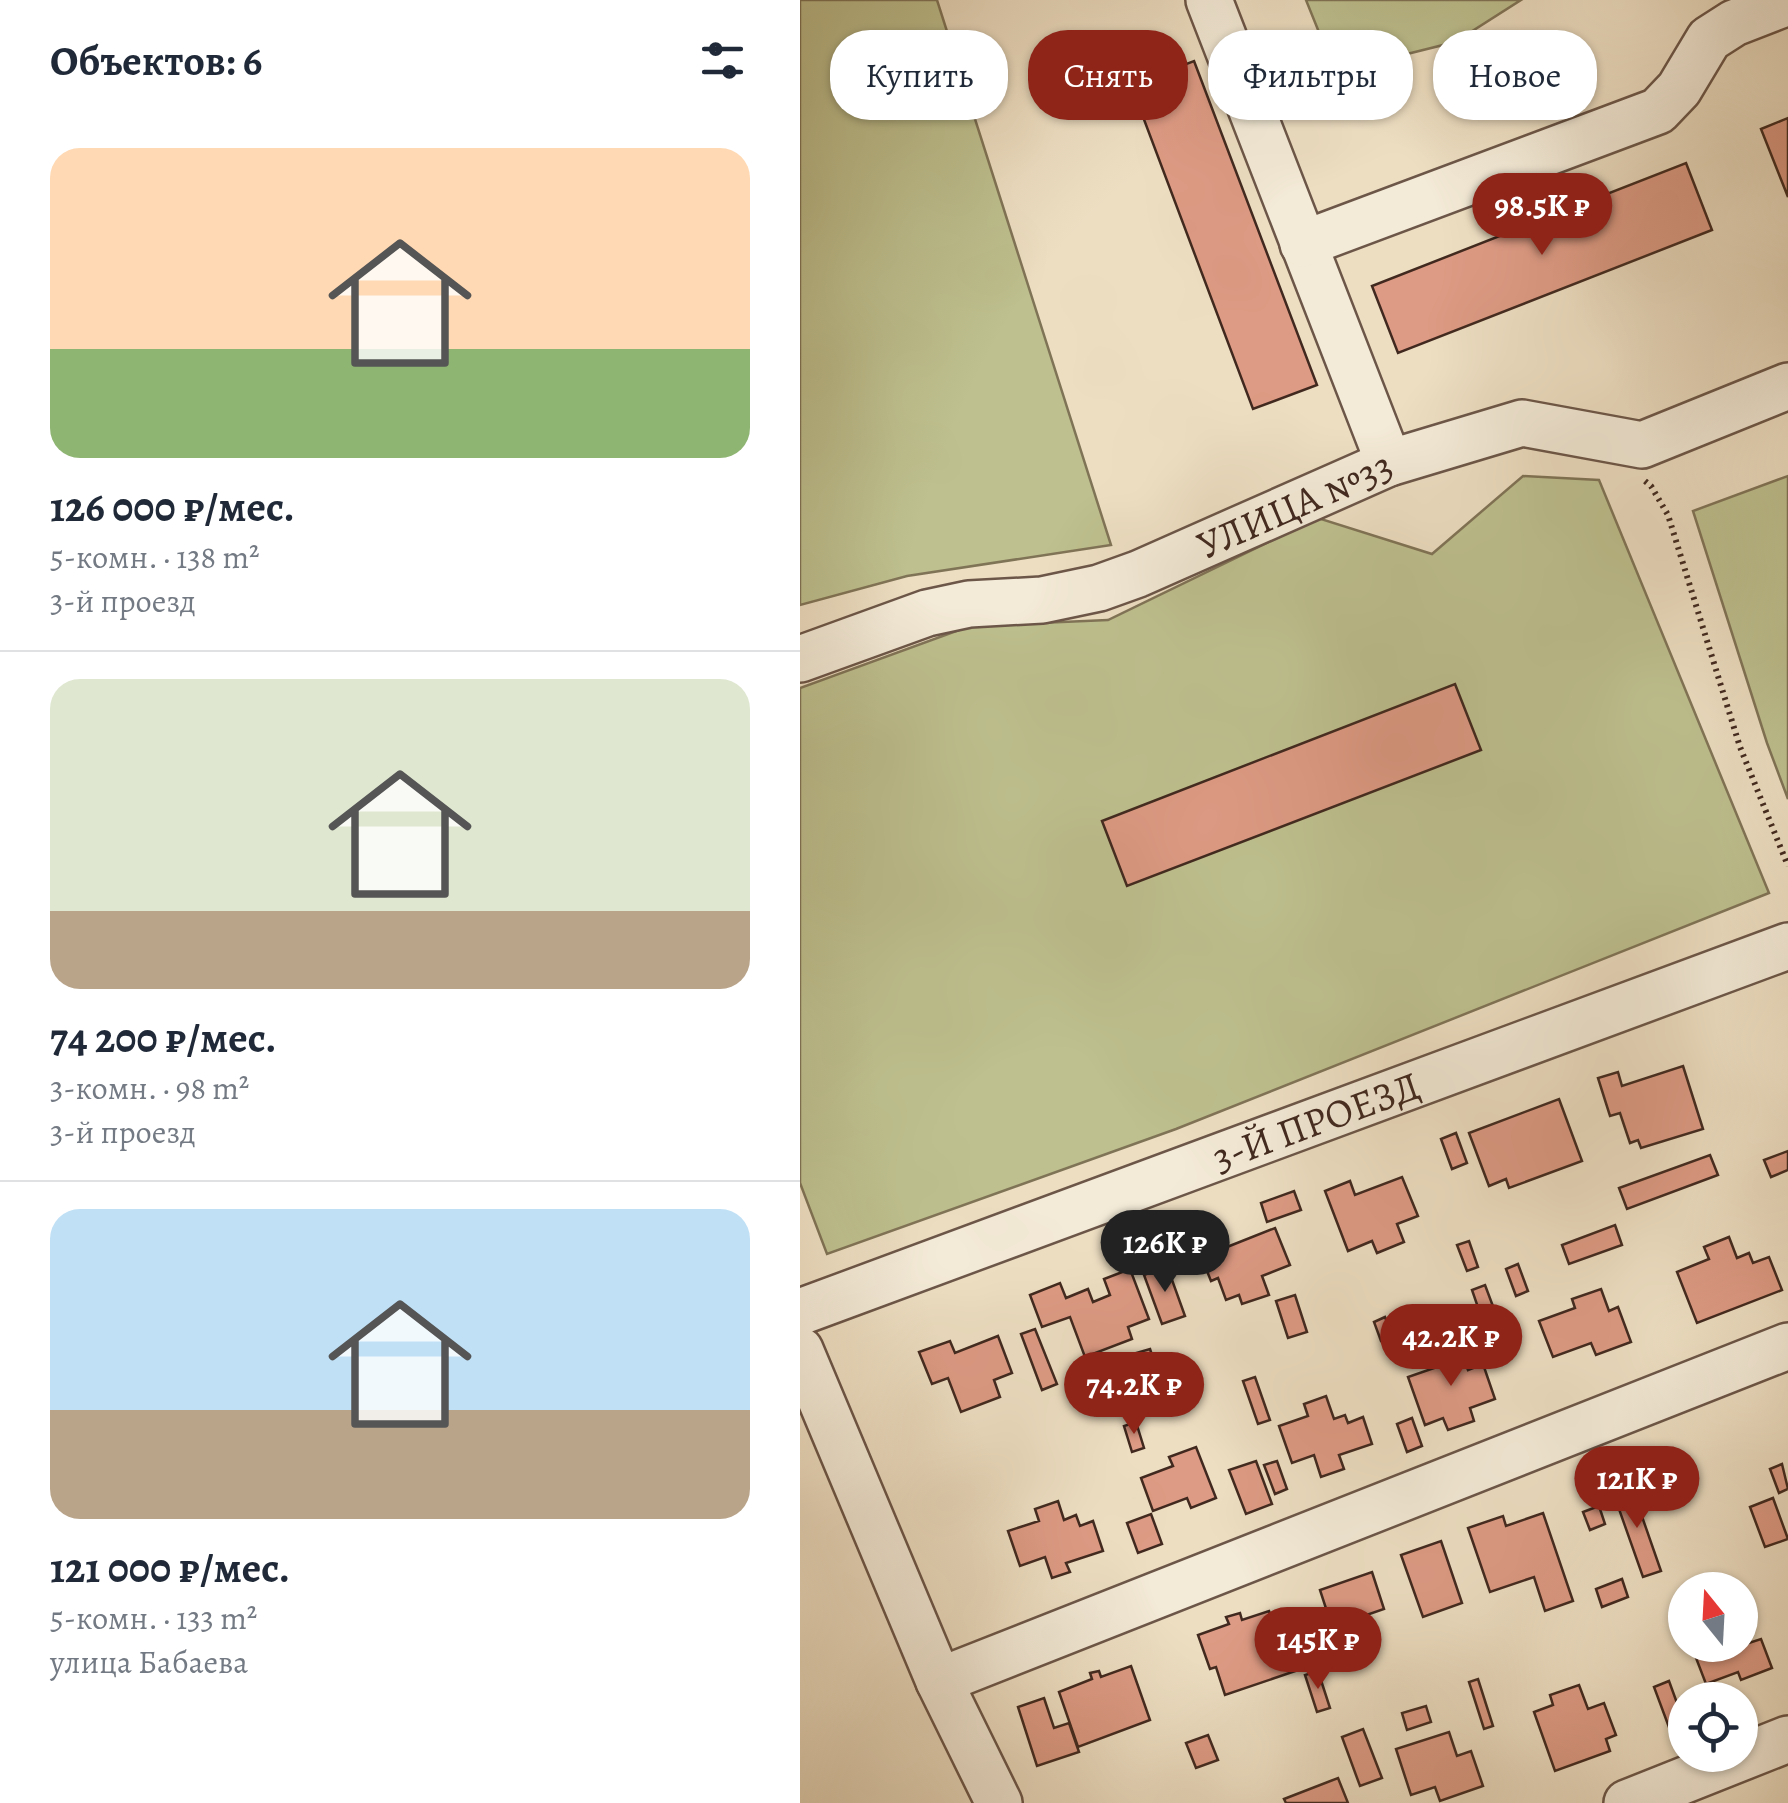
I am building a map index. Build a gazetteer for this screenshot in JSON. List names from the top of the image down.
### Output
{
  "streets": {
    "street": ["УЛИЦА №33", "3-Й ПРОЕЗД"]
  },
  "north": "top",
  "page": {
    "heading": "Объектов: 6",
    "chip": [
      "Купить",
      "Снять",
      "Фильтры",
      "Новое"
    ],
    "list": [
      {
        "name": "126 000 ₽/мес.",
        "note": "5-комн. · 138 m² · 3-й проезд"
      },
      {
        "name": "74 200 ₽/мес.",
        "note": "3-комн. · 98 m² · 3-й проезд"
      },
      {
        "name": "121 000 ₽/мес.",
        "note": "5-комн. · 133 m² · улица Бабаева"
      }
    ],
    "price": [
      "98.5K ₽",
      "126K ₽",
      "42.2K ₽",
      "74.2K ₽",
      "121K ₽",
      "145K ₽"
    ]
  }
}
